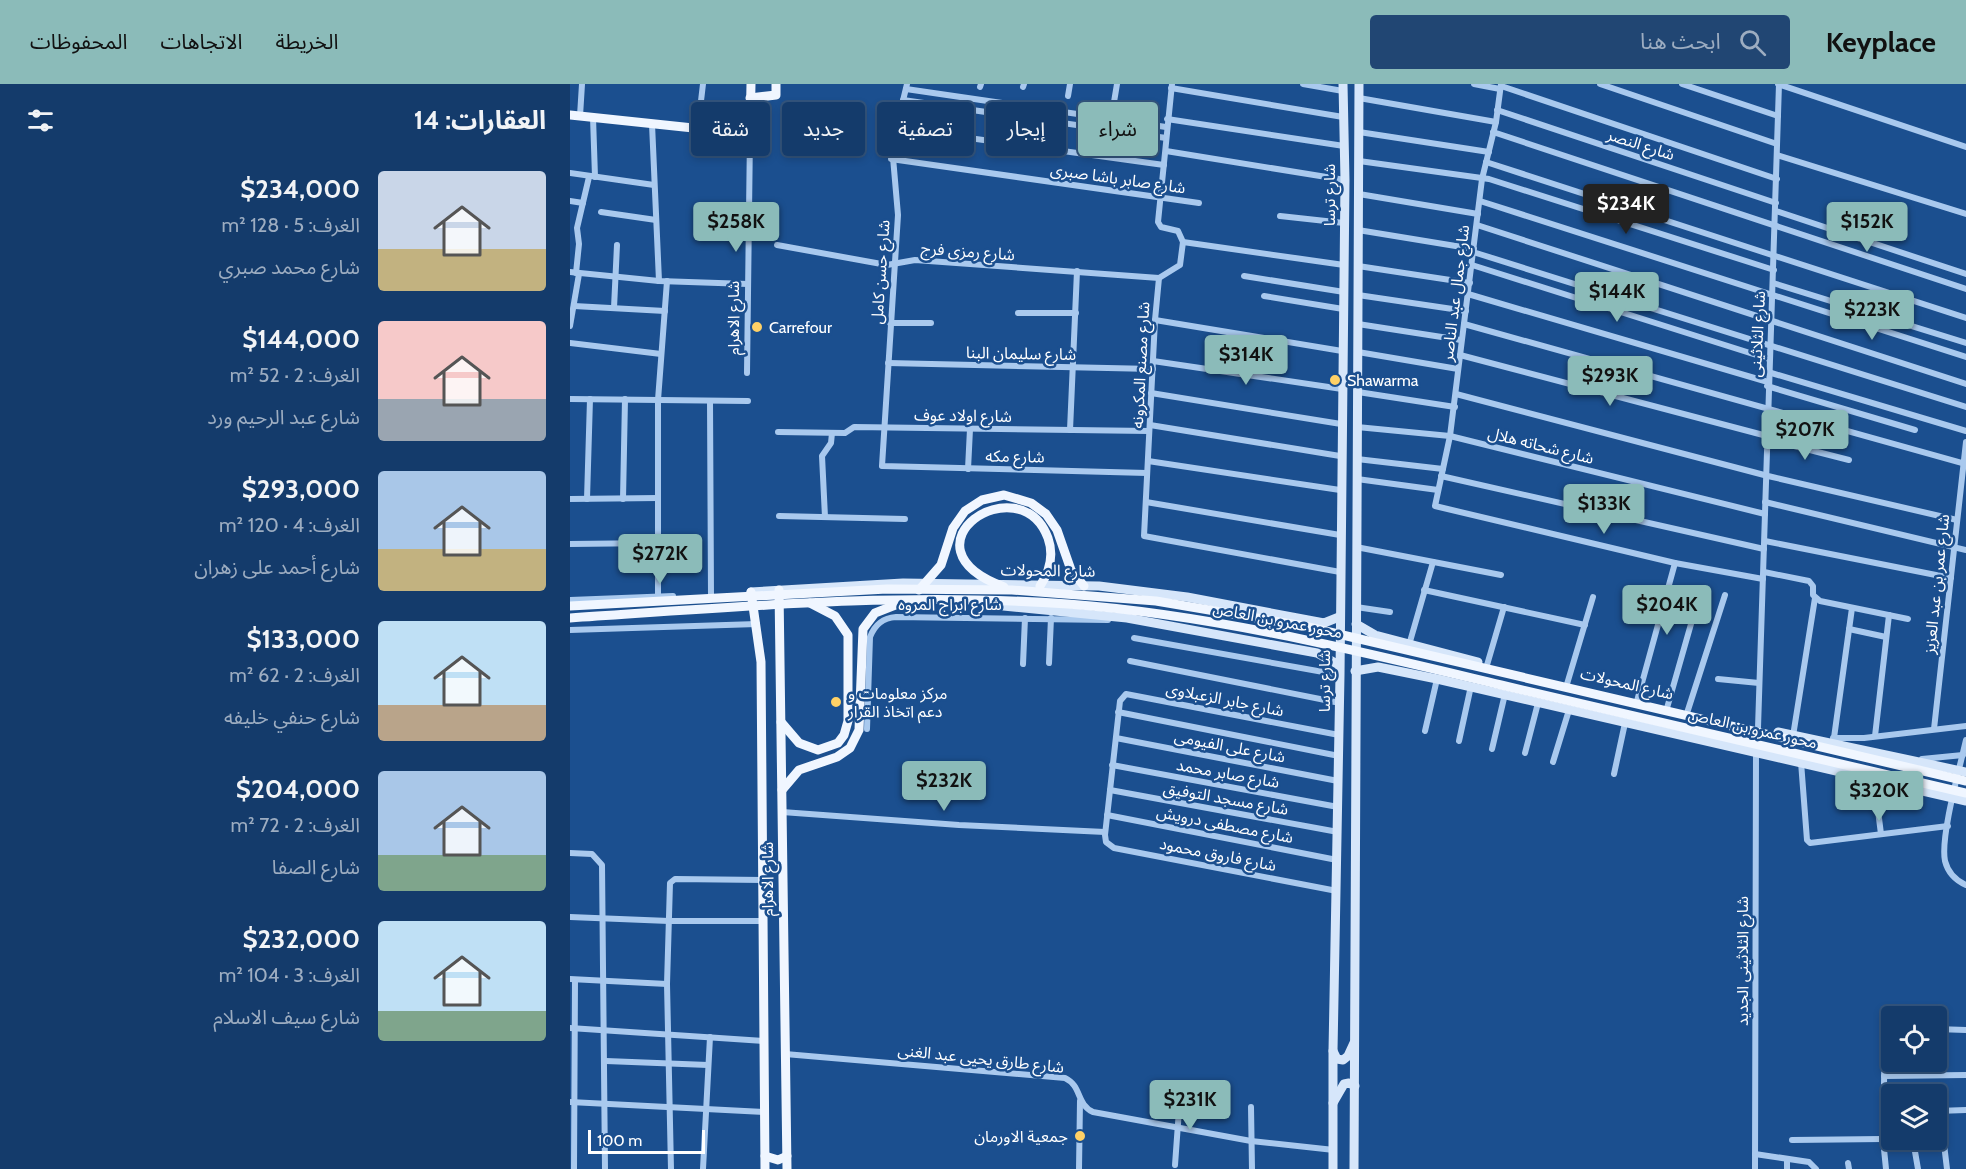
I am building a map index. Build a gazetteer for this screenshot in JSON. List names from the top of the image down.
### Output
{
  "streets": {
    "main road": ["شارع الاهرام", "محور عمرو بن العاص"],
    "street": [
      "شارع النصر",
      "شارع صابر باشا صبرى",
      "شارع ترسا",
      "شارع رمزى فرج",
      "شارع حسن كامل",
      "شارع جمال عبد الناصر",
      "شارع الثلاثينى",
      "شارع سليمان البنا",
      "شارع مصنع المكرونه",
      "شارع اولاد عوف",
      "شارع شحاته هلال",
      "شارع مكه",
      "شارع المحولات",
      "شارع عمر بن عبد العزيز",
      "شارع ابراج المروه",
      "شارع جابر الزعبلاوى",
      "شارع على الفيومى",
      "شارع صابر محمد",
      "شارع مسجد التوفيق",
      "شارع مصطفى درويش",
      "شارع فاروق محمود",
      "شارع الثلاثينى الجديد",
      "شارع طارق يحيى عبد الغنى"
    ]
  },
  "crossings": [
    ["شارع النصر", "شارع جمال عبد الناصر"],
    ["شارع النصر", "شارع الثلاثينى"],
    ["شارع صابر باشا صبرى", "شارع حسن كامل"],
    ["شارع ترسا", "شارع مصنع المكرونه"],
    ["شارع ترسا", "شارع اولاد عوف"],
    ["شارع ترسا", "شارع شحاته هلال"],
    ["شارع ترسا", "شارع المحولات"],
    ["شارع ترسا", "شارع جابر الزعبلاوى"],
    ["شارع ترسا", "شارع على الفيومى"],
    ["شارع ترسا", "شارع صابر محمد"],
    ["شارع ترسا", "شارع مسجد التوفيق"],
    ["شارع ترسا", "شارع مصطفى درويش"],
    ["شارع ترسا", "شارع فاروق محمود"],
    ["شارع ترسا", "شارع طارق يحيى عبد الغنى"],
    ["شارع رمزى فرج", "شارع حسن كامل"],
    ["شارع رمزى فرج", "شارع مصنع المكرونه"],
    ["شارع حسن كامل", "شارع سليمان البنا"],
    ["شارع حسن كامل", "شارع اولاد عوف"],
    ["شارع حسن كامل", "شارع مكه"],
    ["شارع جمال عبد الناصر", "شارع شحاته هلال"],
    ["شارع الاهرام", "شارع المحولات"],
    ["شارع الاهرام", "شارع طارق يحيى عبد الغنى"],
    ["شارع الثلاثينى", "شارع شحاته هلال"],
    ["شارع الثلاثينى", "شارع المحولات"],
    ["شارع سليمان البنا", "شارع مصنع المكرونه"],
    ["شارع مصنع المكرونه", "شارع اولاد عوف"],
    ["شارع مصنع المكرونه", "شارع مكه"]
  ],
  "places": [
    "Carrefour",
    "Shawarma",
    "مركز معلومات و دعم اتخاذ القرار",
    "جمعية الاورمان"
  ],
  "scale_bar": "100 m",
  "page": {
    "header": "Keyplace",
    "search": "ابحث هنا",
    "nav": ["الخريطة", "الاتجاهات", "المحفوظات"],
    "heading": "العقارات: 14",
    "chip": [
      "شراء",
      "إيجار",
      "تصفية",
      "جديد",
      "شقة"
    ],
    "list": [
      {
        "name": "$234,000",
        "note": "الغرف: 5 · 128 m² · شارع محمد صبري"
      },
      {
        "name": "$144,000",
        "note": "الغرف: 2 · 52 m² · شارع عبد الرحيم ورد"
      },
      {
        "name": "$293,000",
        "note": "الغرف: 4 · 120 m² · شارع أحمد على زهران"
      },
      {
        "name": "$133,000",
        "note": "الغرف: 2 · 62 m² · شارع حنفي خليفه"
      },
      {
        "name": "$204,000",
        "note": "الغرف: 2 · 72 m² · شارع الصفا"
      },
      {
        "name": "$232,000",
        "note": "الغرف: 3 · 104 m² · شارع سيف الاسلام"
      }
    ],
    "price": [
      "$234K",
      "$258K",
      "$152K",
      "$144K",
      "$223K",
      "$314K",
      "$293K",
      "$207K",
      "$133K",
      "$272K",
      "$204K",
      "$232K",
      "$320K",
      "$231K"
    ],
    "scale": "100 m"
  }
}
